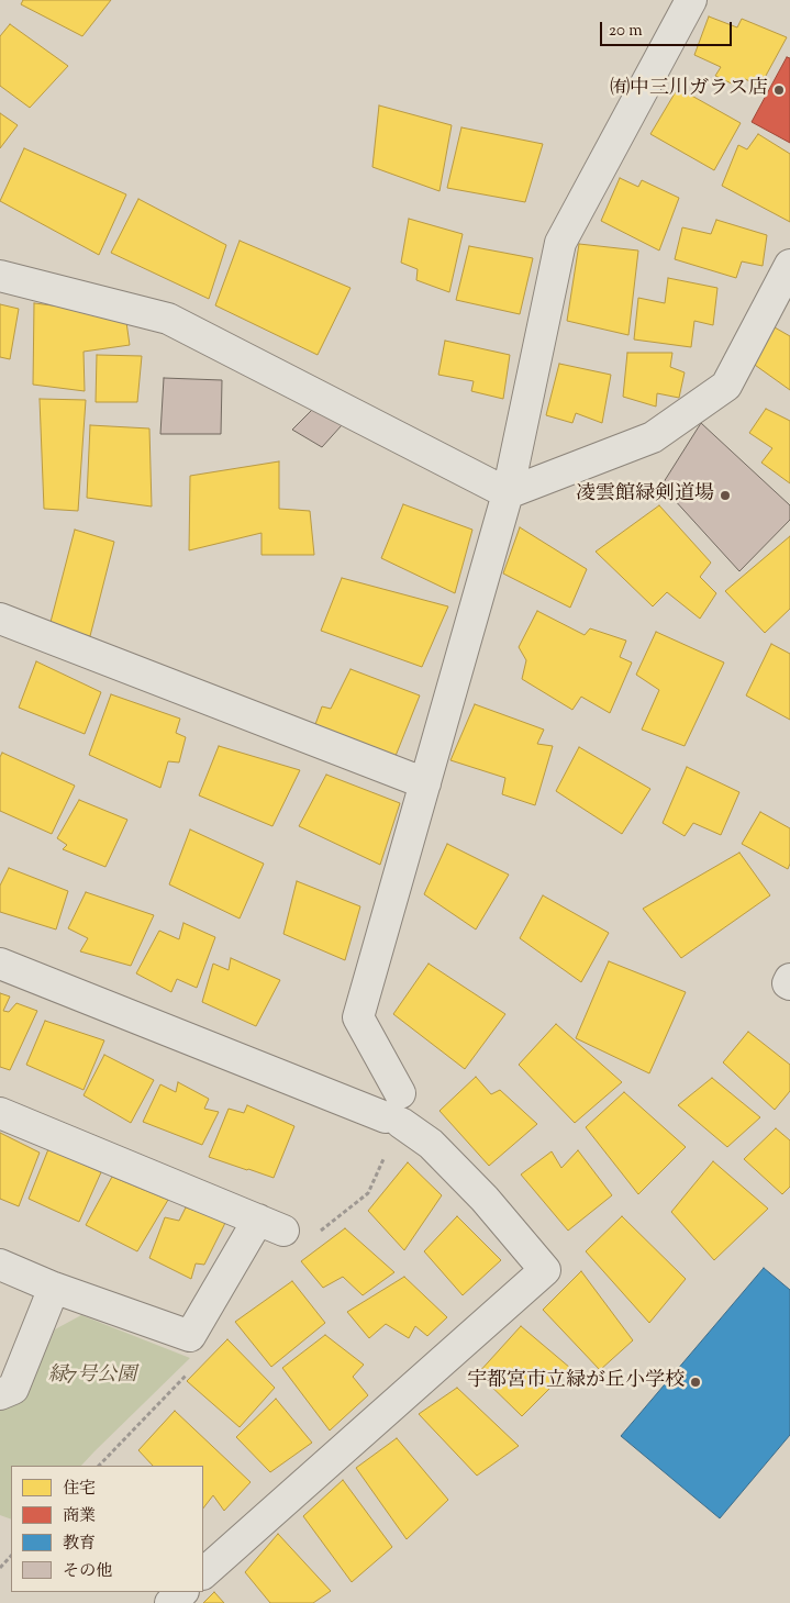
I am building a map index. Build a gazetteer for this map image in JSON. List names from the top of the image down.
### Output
{
  "parks": ["緑7号公園"],
  "places": ["㈲中三川ガラス店", "凌雲館緑剣道場", "宇都宮市立緑が丘小学校"],
  "legend": [
    "住宅",
    "商業",
    "教育",
    "その他"
  ],
  "scale_bar": "20 m"
}
